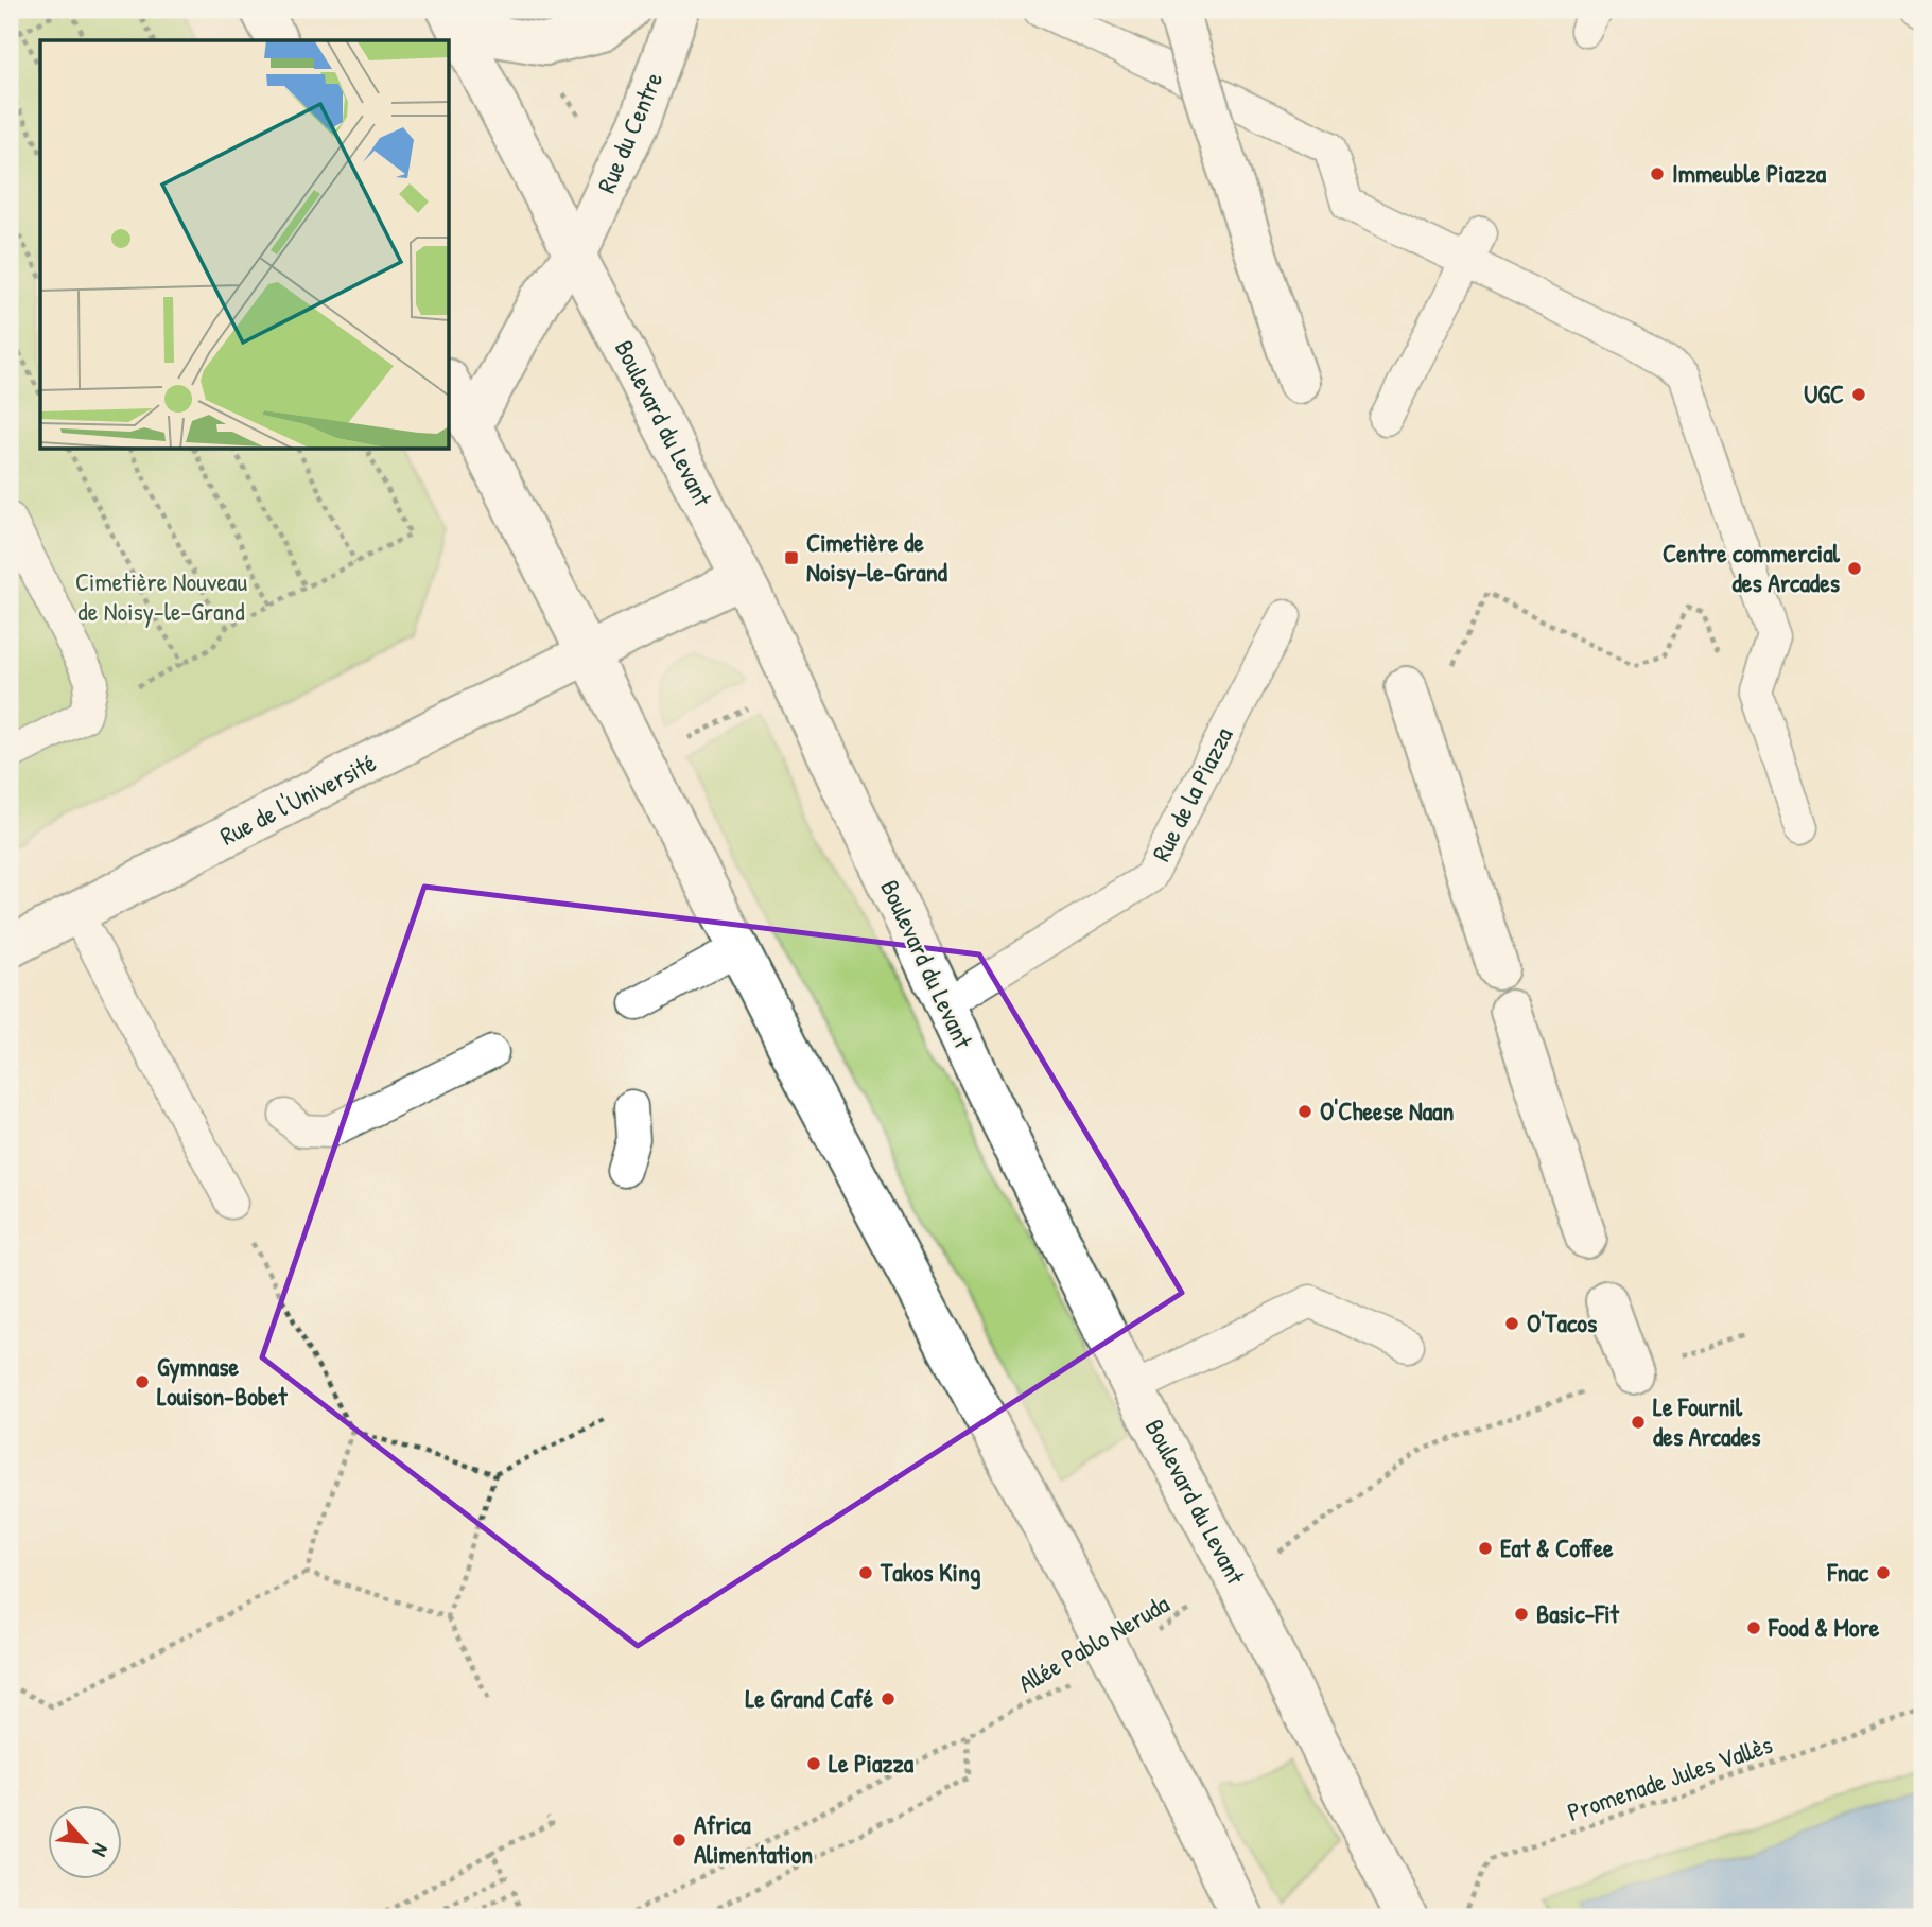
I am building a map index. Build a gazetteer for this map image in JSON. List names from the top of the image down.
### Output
{
  "streets": {
    "main road": ["Rue du Centre", "Boulevard du Levant", "Rue de l'Université"],
    "lane": ["Rue de la Piazza"],
    "path": ["Allée Pablo Neruda", "Promenade Jules Vallès"]
  },
  "crossings": [
    ["Rue du Centre", "Boulevard du Levant"],
    ["Boulevard du Levant", "Rue de la Piazza"],
    ["Boulevard du Levant", "Rue de l'Université"],
    ["Boulevard du Levant", "Allée Pablo Neruda"]
  ],
  "parks": ["Cimetière Nouveau de Noisy-le-Grand"],
  "places": {
    "other": [
      "Immeuble Piazza",
      "UGC",
      "Centre commercial des Arcades",
      "O'Cheese Naan",
      "O'Tacos",
      "Gymnase Louison-Bobet",
      "Le Fournil des Arcades",
      "Eat & Coffee",
      "Takos King",
      "Fnac",
      "Basic-Fit",
      "Food & More",
      "Le Grand Café",
      "Le Piazza",
      "Africa Alimentation"
    ],
    "transit": ["Cimetière de Noisy-le-Grand"]
  },
  "north": "bottom right"
}
